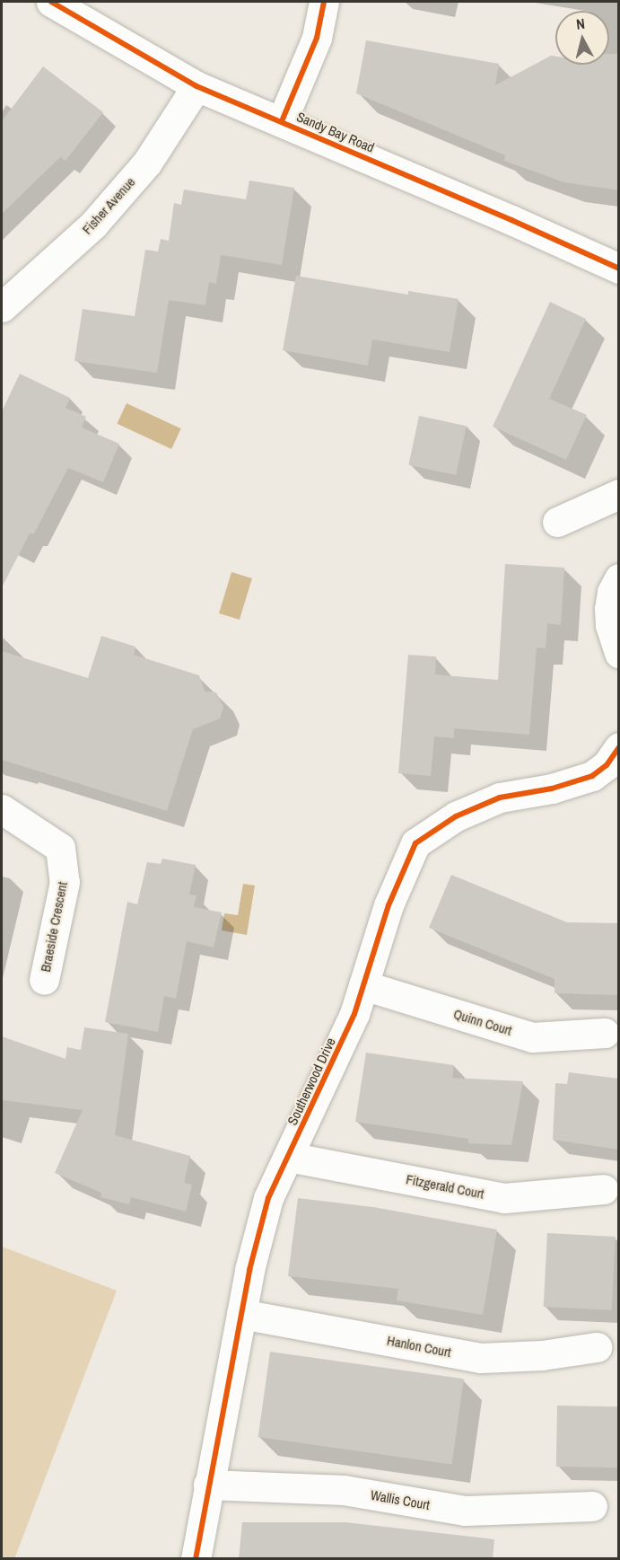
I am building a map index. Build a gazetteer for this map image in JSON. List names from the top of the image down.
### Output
{
  "streets": {
    "street": [
      "Sandy Bay Road",
      "Fisher Avenue",
      "Braeside Crescent",
      "Quinn Court",
      "Southerwood Drive",
      "Fitzgerald Court",
      "Hanlon Court",
      "Wallis Court"
    ]
  },
  "crossings": [
    ["Sandy Bay Road", "Fisher Avenue"],
    ["Quinn Court", "Southerwood Drive"],
    ["Southerwood Drive", "Fitzgerald Court"],
    ["Southerwood Drive", "Hanlon Court"],
    ["Southerwood Drive", "Wallis Court"]
  ],
  "north": "top"
}
